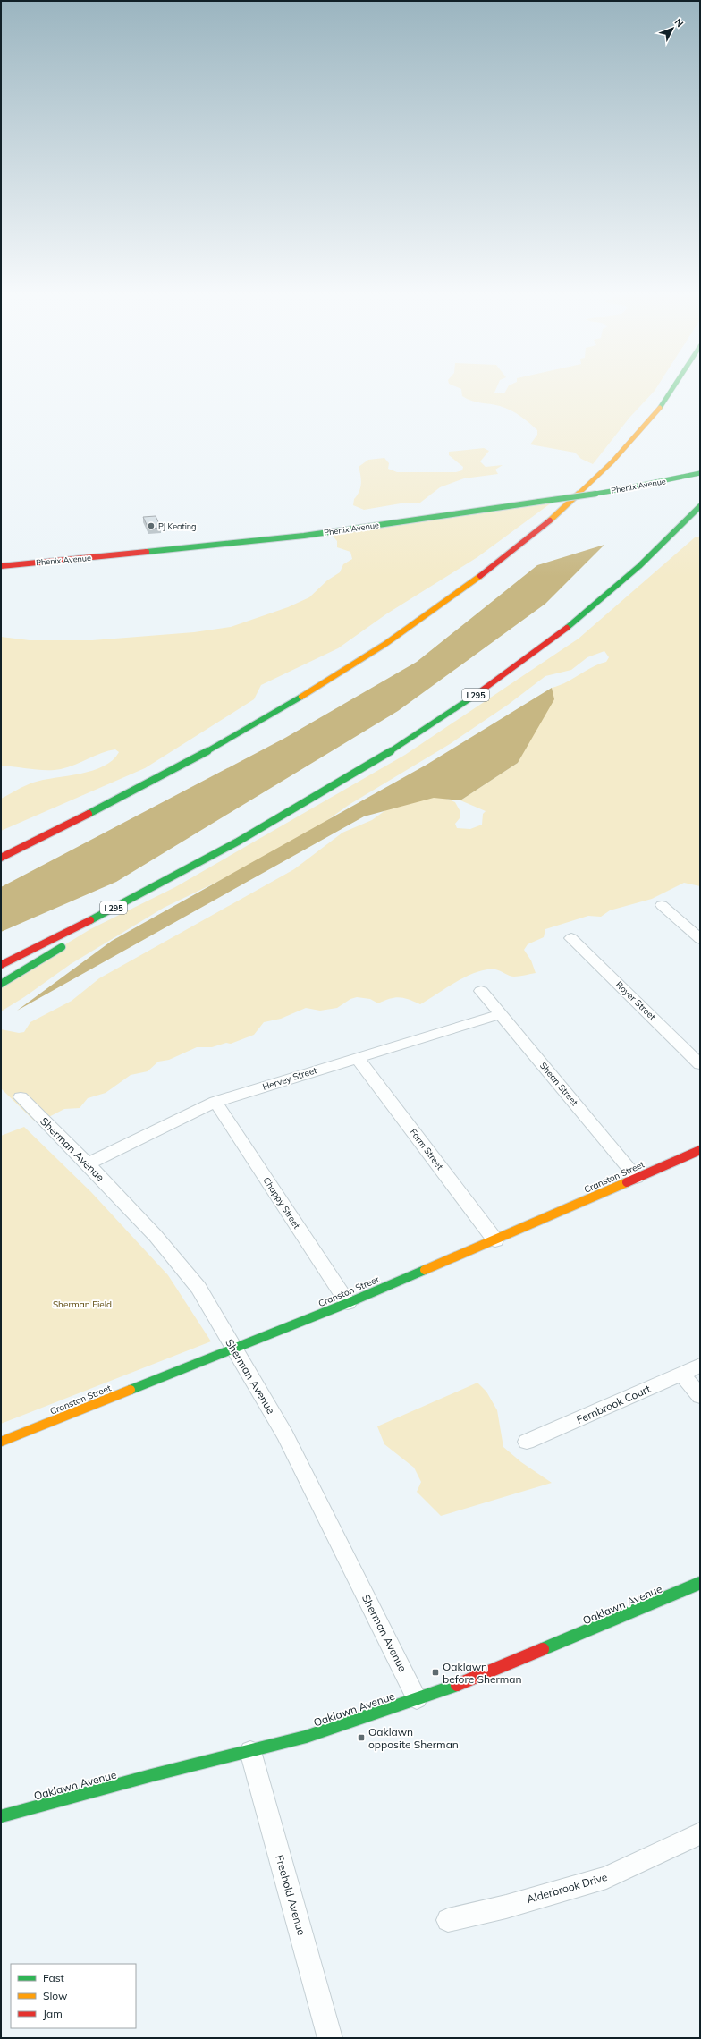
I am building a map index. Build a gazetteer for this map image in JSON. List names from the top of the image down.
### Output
{
  "streets": {
    "main road": [
      "Phenix Avenue",
      "I 295",
      "Cranston Street",
      "Oaklawn Avenue"
    ],
    "street": [
      "Royer Street",
      "Hervey Street",
      "Shean Street",
      "Sherman Avenue",
      "Farm Street",
      "Chappy Street",
      "Fernbrook Court",
      "Alderbrook Drive",
      "Freehold Avenue"
    ]
  },
  "crossings": [
    ["Hervey Street", "Shean Street"],
    ["Hervey Street", "Sherman Avenue"],
    ["Hervey Street", "Farm Street"],
    ["Hervey Street", "Chappy Street"],
    ["Shean Street", "Cranston Street"],
    ["Sherman Avenue", "Cranston Street"],
    ["Sherman Avenue", "Oaklawn Avenue"],
    ["Farm Street", "Cranston Street"],
    ["Cranston Street", "Chappy Street"],
    ["Oaklawn Avenue", "Freehold Avenue"]
  ],
  "parks": ["Sherman Field"],
  "places": {
    "other": ["PJ Keating"],
    "transit": ["Oaklawn before Sherman", "Oaklawn opposite Sherman"]
  },
  "legend": ["Fast", "Slow", "Jam"],
  "north": "top right"
}
